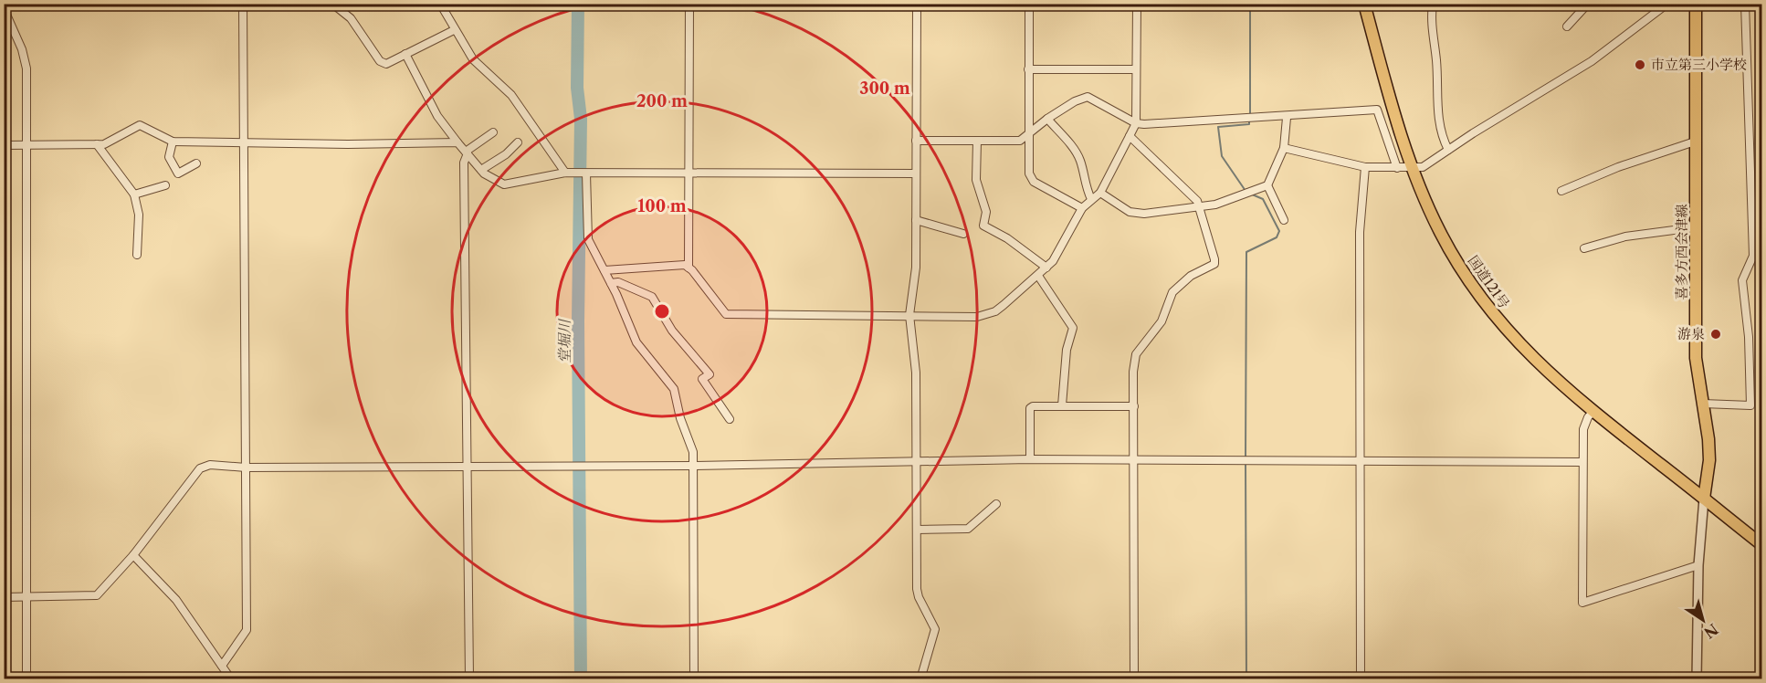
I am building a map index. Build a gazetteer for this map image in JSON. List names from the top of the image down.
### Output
{
  "streets": {
    "main road": ["喜多方西会津線", "国道121号"]
  },
  "crossings": [
    ["喜多方西会津線", "国道121号"]
  ],
  "water": ["堂堀川"],
  "places": ["市立第三小学校", "游泉"],
  "north": "bottom right",
  "rings": ["300 m", "200 m", "100 m"]
}
